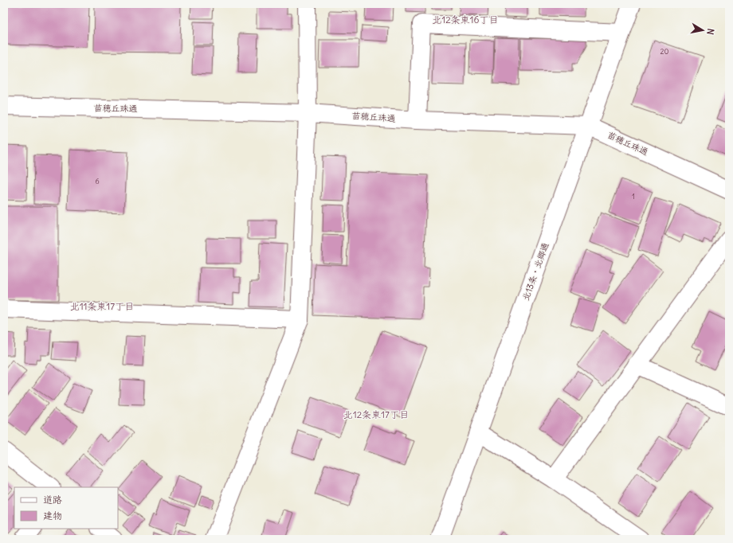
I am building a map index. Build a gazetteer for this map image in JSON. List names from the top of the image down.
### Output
{
  "streets": {
    "street": ["苗穂丘珠通", "北13条・北郷通"]
  },
  "crossings": [
    ["苗穂丘珠通", "北13条・北郷通"]
  ],
  "districts": ["北12条東16丁目", "北11条東17丁目", "北12条東17丁目"],
  "house_numbers": ["20", "6", "1"],
  "legend": ["道路", "建物"],
  "north": "right"
}
